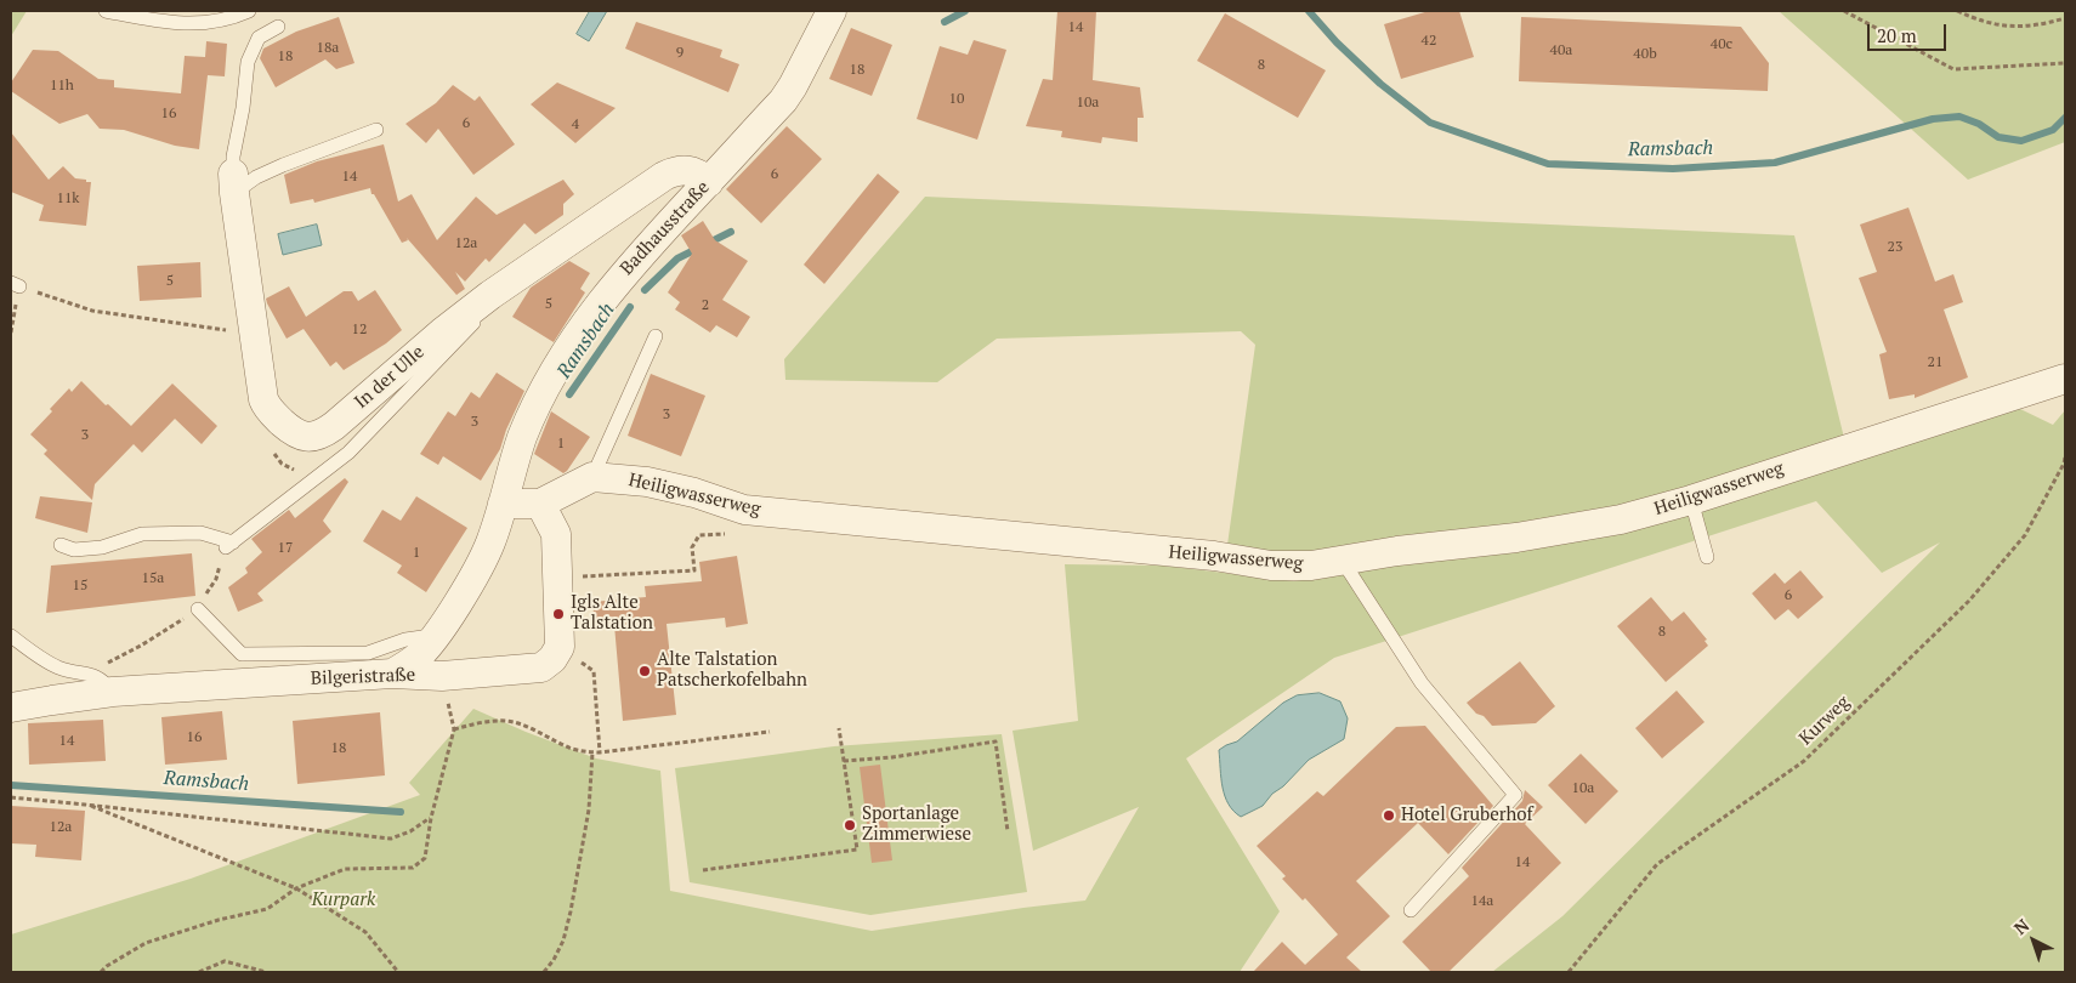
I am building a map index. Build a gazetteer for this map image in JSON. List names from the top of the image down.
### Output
{
  "streets": {
    "street": [
      "Badhausstraße",
      "In der Ulle",
      "Heiligwasserweg",
      "Bilgeristraße"
    ],
    "path": ["Kurweg"]
  },
  "crossings": [
    ["Badhausstraße", "In der Ulle"],
    ["Badhausstraße", "Bilgeristraße"]
  ],
  "water": ["Ramsbach"],
  "parks": ["Kurpark"],
  "places": [
    "Igls Alte Talstation",
    "Alte Talstation Patscherkofelbahn",
    "Hotel Gruberhof",
    "Sportanlage Zimmerwiese"
  ],
  "house_numbers": [
    "14",
    "42",
    "40c",
    "18a",
    "40a",
    "9",
    "40b",
    "18",
    "8",
    "18",
    "11h",
    "10",
    "10a",
    "16",
    "6",
    "4",
    "6",
    "14",
    "11k",
    "12a",
    "23",
    "5",
    "5",
    "2",
    "12",
    "21",
    "3",
    "3",
    "3",
    "1",
    "17",
    "1",
    "15a",
    "15",
    "6",
    "8",
    "16",
    "14",
    "18",
    "10a",
    "12a",
    "14",
    "14a"
  ],
  "scale_bar": "20 m",
  "north": "top left"
}
